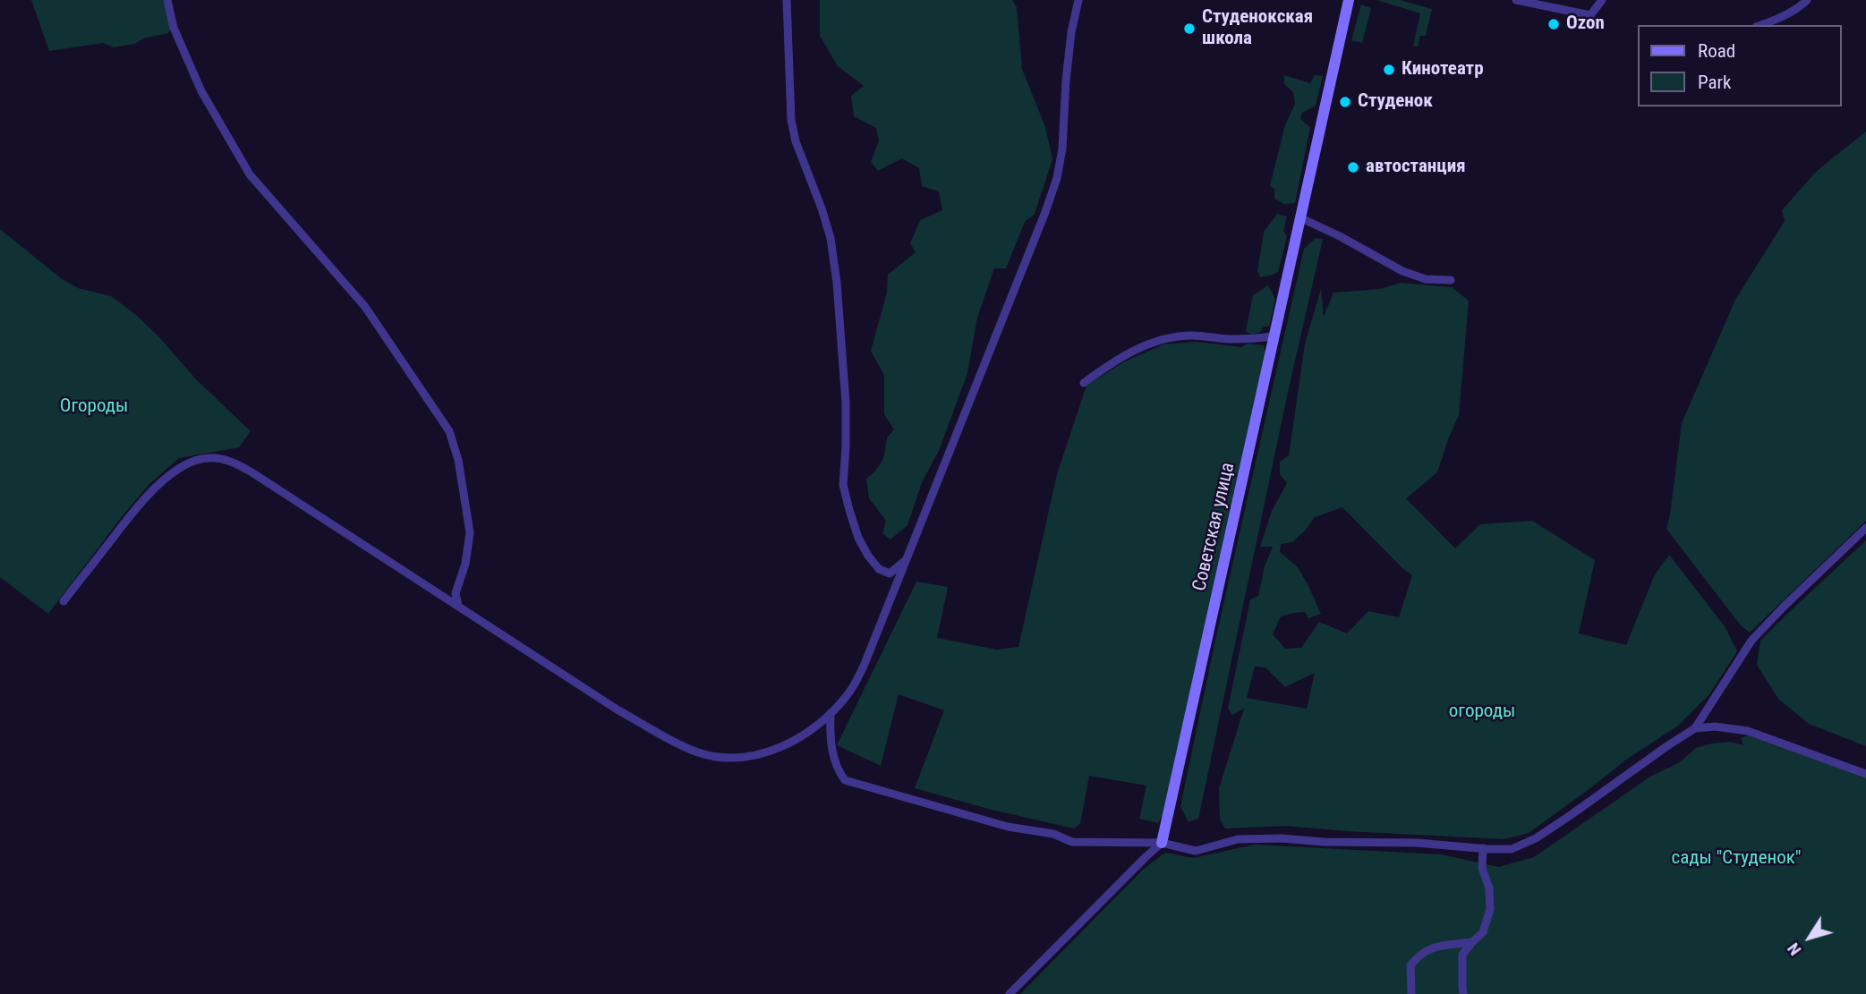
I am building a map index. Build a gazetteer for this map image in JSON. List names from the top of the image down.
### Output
{
  "streets": {
    "street": ["Советская улица"]
  },
  "parks": ["Огороды", "огороды", "сады \"Студенок\""],
  "places": [
    "Ozon",
    "Студенокская школа",
    "Кинотеатр",
    "Студенок",
    "автостанция"
  ],
  "legend": ["Road", "Park"],
  "north": "bottom left"
}
